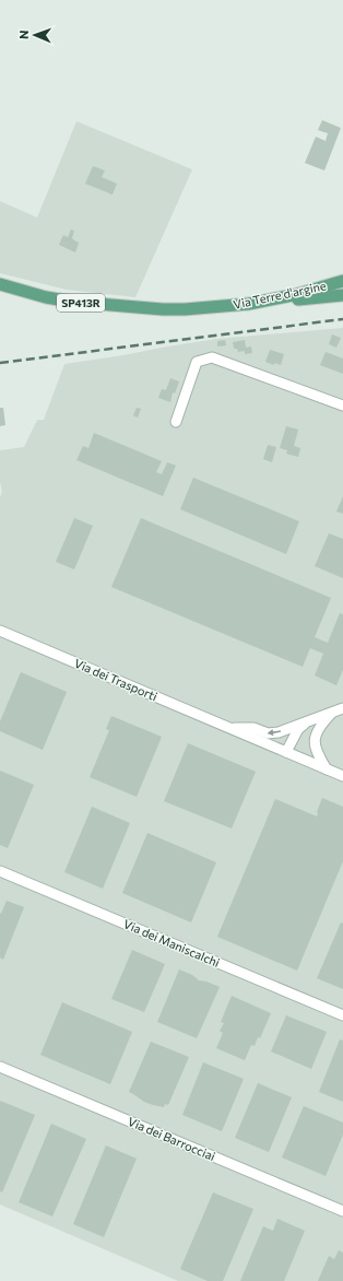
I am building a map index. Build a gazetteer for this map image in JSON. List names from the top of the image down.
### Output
{
  "streets": {
    "main road": ["Via Terre d'argine", "SP413R"],
    "street": ["Via dei Trasporti", "Via dei Maniscalchi", "Via dei Barrocciai"]
  },
  "crossings": [
    ["Via Terre d'argine", "SP413R"]
  ],
  "north": "left"
}
